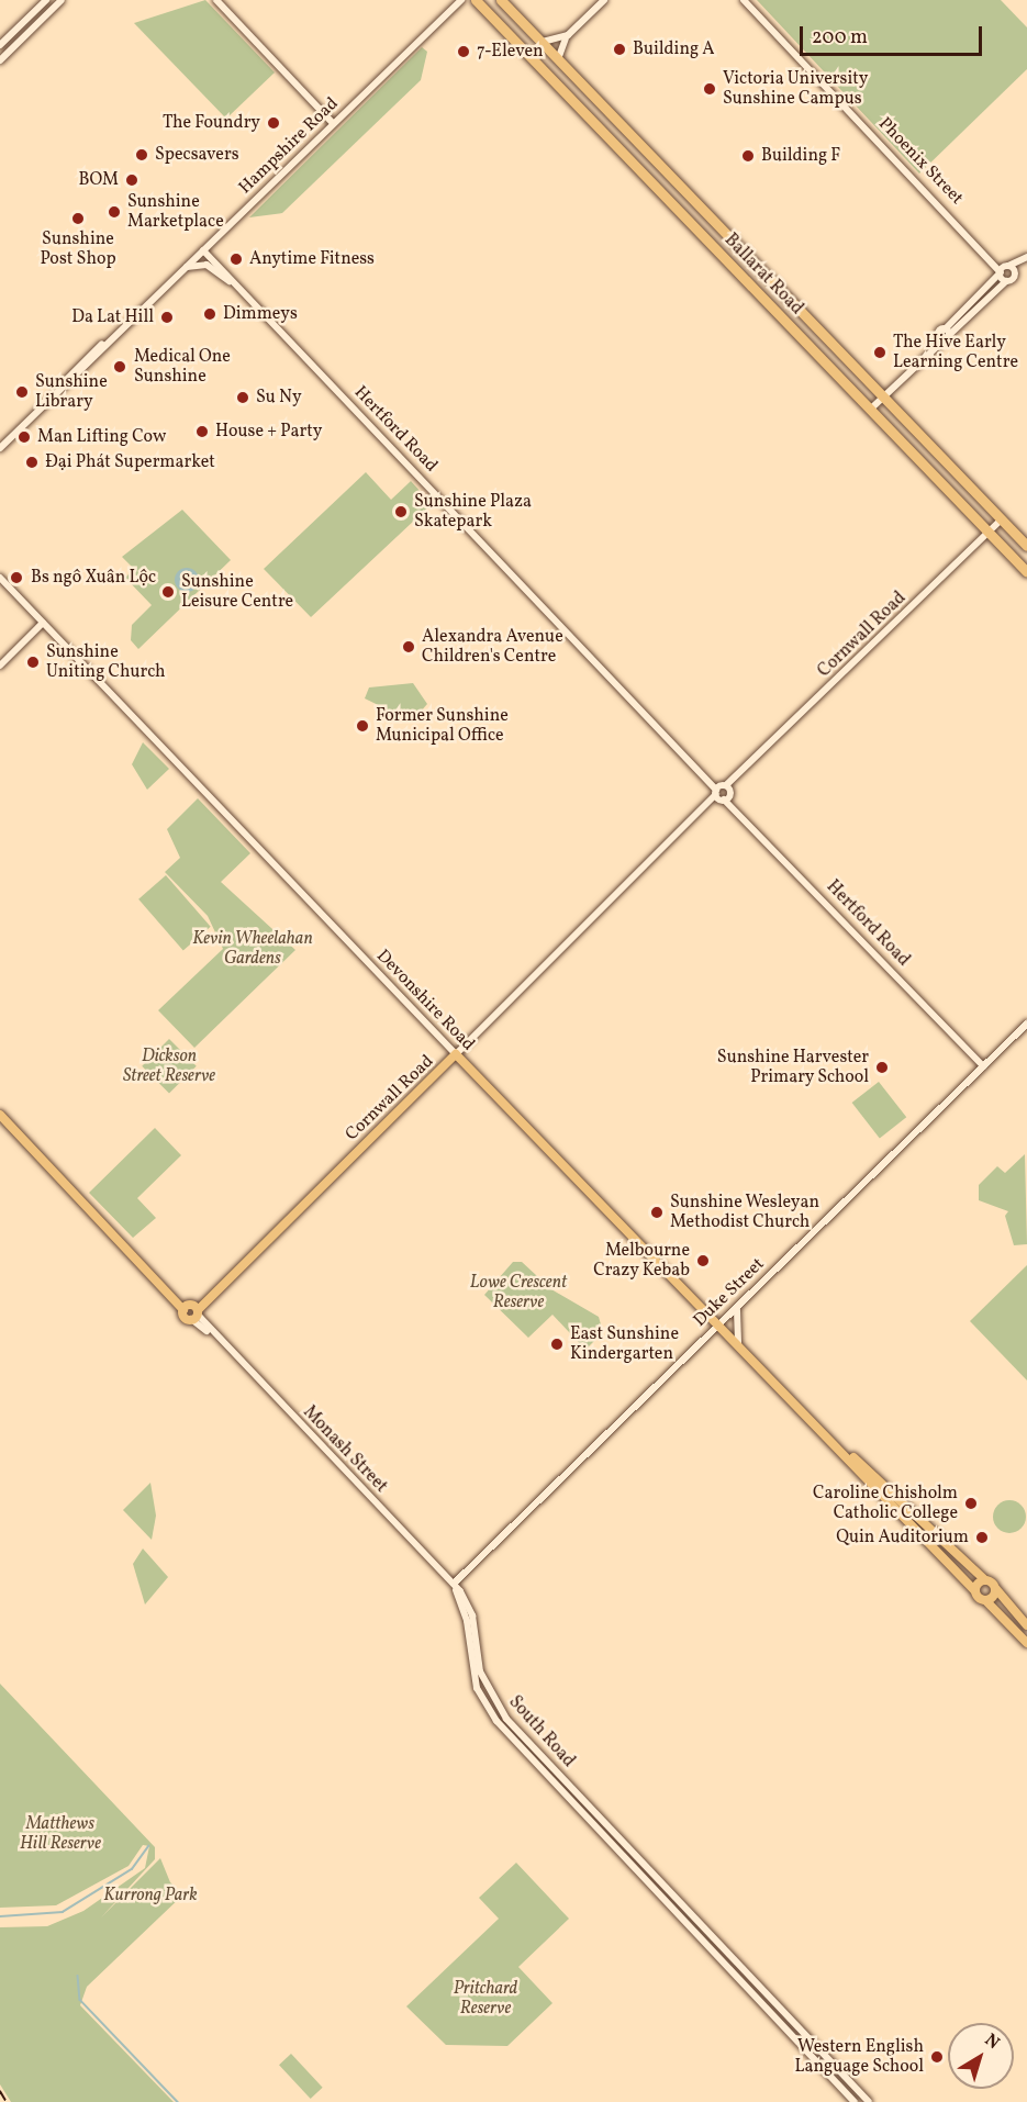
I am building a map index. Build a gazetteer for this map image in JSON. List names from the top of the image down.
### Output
{
  "streets": {
    "highway": ["Ballarat Road"],
    "main road": ["Cornwall Road", "Devonshire Road", "Monash Street"],
    "street": [
      "Hampshire Road",
      "Phoenix Street",
      "Hertford Road",
      "Duke Street",
      "South Road"
    ]
  },
  "crossings": [
    ["Hampshire Road", "Hertford Road"],
    ["Ballarat Road", "Cornwall Road"],
    ["Hertford Road", "Cornwall Road"],
    ["Hertford Road", "Duke Street"],
    ["Cornwall Road", "Devonshire Road"],
    ["Cornwall Road", "Monash Street"],
    ["Devonshire Road", "Duke Street"],
    ["Duke Street", "Monash Street"],
    ["Duke Street", "South Road"],
    ["Monash Street", "South Road"]
  ],
  "parks": [
    "Kevin Wheelahan Gardens",
    "Dickson Street Reserve",
    "Lowe Crescent Reserve",
    "Matthews Hill Reserve",
    "Kurrong Park",
    "Pritchard Reserve"
  ],
  "places": [
    "Building A",
    "7-Eleven",
    "Victoria University Sunshine Campus",
    "The Foundry",
    "Specsavers",
    "Building F",
    "BOM",
    "Sunshine Marketplace",
    "Sunshine Post Shop",
    "Anytime Fitness",
    "Dimmeys",
    "Da Lat Hill",
    "The Hive Early Learning Centre",
    "Medical One Sunshine",
    "Sunshine Library",
    "Su Ny",
    "House + Party",
    "Man Lifting Cow",
    "Đại Phát Supermarket",
    "Sunshine Plaza Skatepark",
    "Bs ngô Xuân Lộc",
    "Sunshine Leisure Centre",
    "Alexandra Avenue Children's Centre",
    "Sunshine Uniting Church",
    "Former Sunshine Municipal Office",
    "Sunshine Harvester Primary School",
    "Sunshine Wesleyan Methodist Church",
    "Melbourne Crazy Kebab",
    "East Sunshine Kindergarten",
    "Caroline Chisholm Catholic College",
    "Quin Auditorium",
    "Western English Language School"
  ],
  "scale_bar": "200 m",
  "north": "top right"
}
